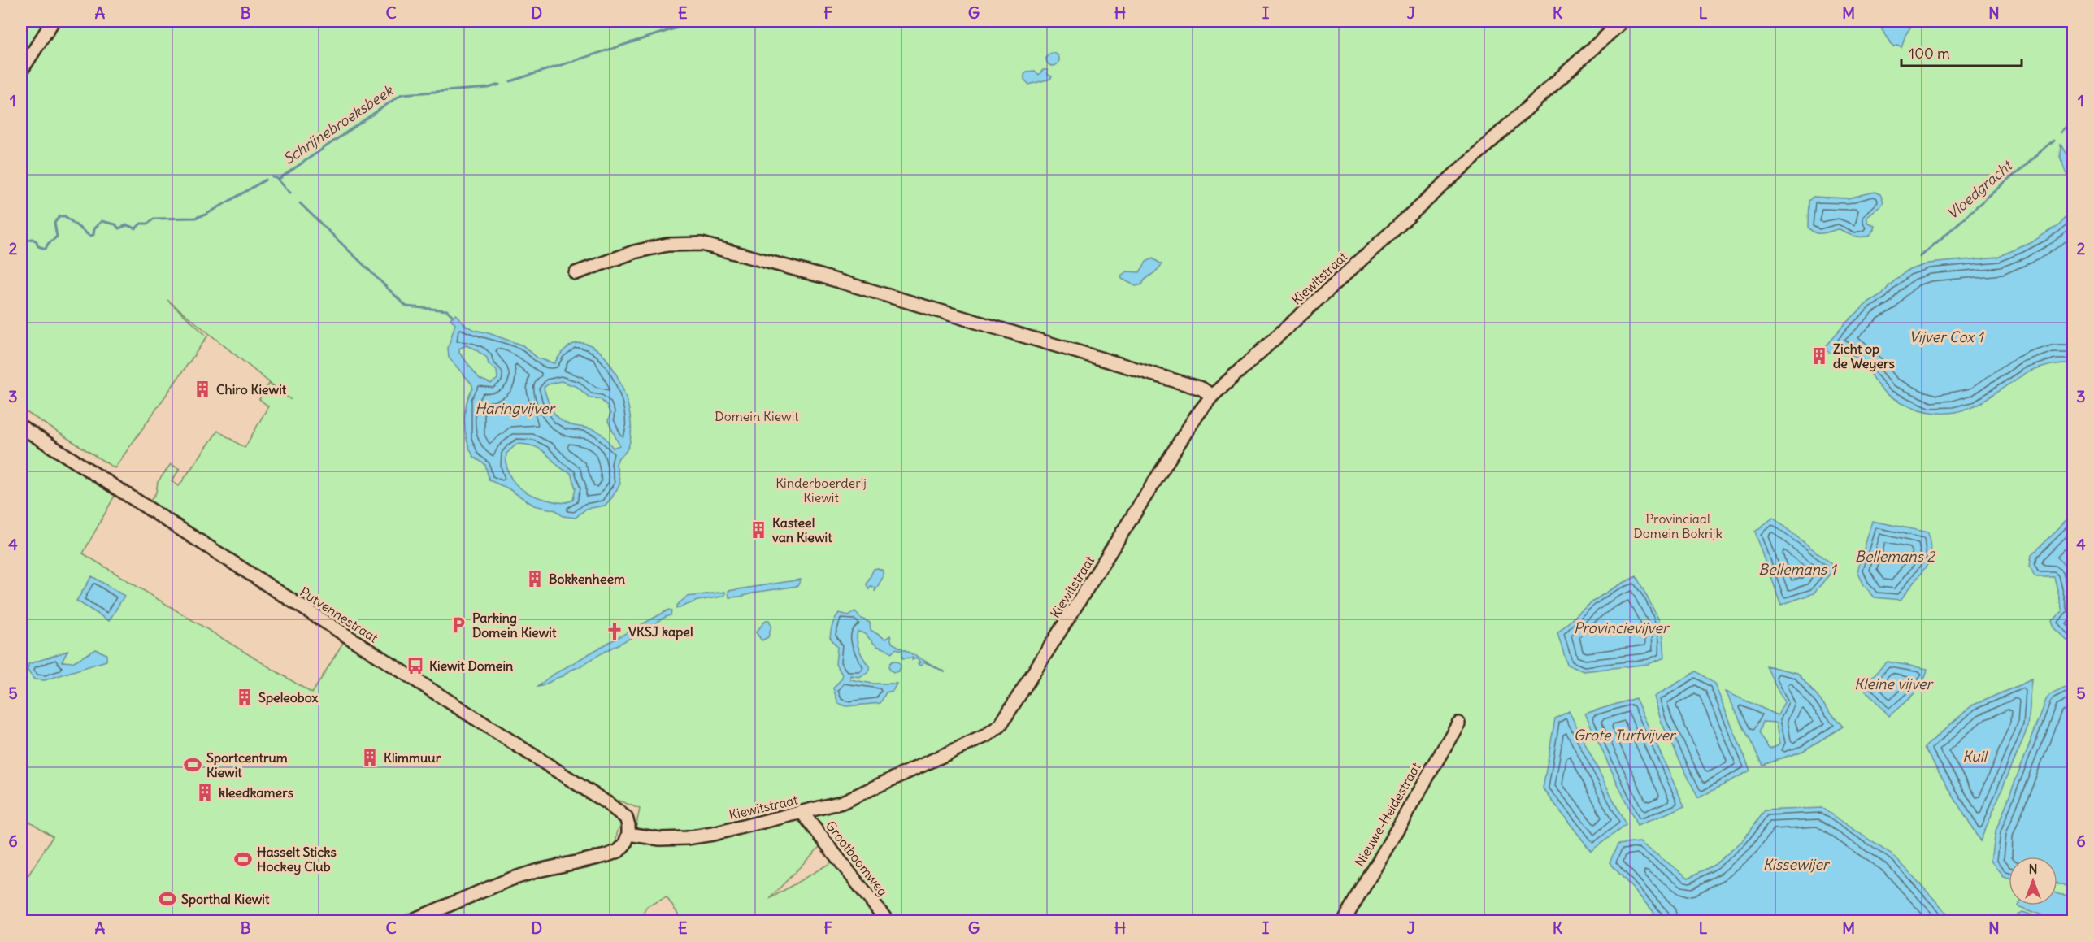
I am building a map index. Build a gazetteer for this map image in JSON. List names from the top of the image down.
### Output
{
  "streets": {
    "street": [
      "Kiewitstraat",
      "Putvennestraat",
      "Nieuwe-Heidestraat",
      "Grootboomweg"
    ]
  },
  "crossings": [
    ["Kiewitstraat", "Putvennestraat"],
    ["Kiewitstraat", "Grootboomweg"]
  ],
  "water": [
    "Schrijnebroeksbeek",
    "Vloedgracht",
    "Vijver Cox 1",
    "Haringvijver",
    "Bellemans 2",
    "Bellemans 1",
    "Provincievijver",
    "Kleine vijver",
    "Grote Turfvijver",
    "Kuil",
    "Kissewijer"
  ],
  "parks": ["Domein Kiewit", "Kinderboerderij Kiewit", "Provinciaal Domein Bokrijk"],
  "places": {
    "building": [
      "Zicht op de Weyers",
      "Chiro Kiewit",
      "Kasteel van Kiewit",
      "Bokkenheem",
      "Speleobox",
      "Klimmuur",
      "kleedkamers"
    ],
    "parking": ["Parking Domein Kiewit"],
    "church": ["VKSJ kapel"],
    "bus stop": ["Kiewit Domein"],
    "sports": ["Sportcentrum Kiewit", "Hasselt Sticks Hockey Club", "Sporthal Kiewit"]
  },
  "scale_bar": "100 m",
  "north": "top",
  "grid": {
    "columns": [
      "A",
      "B",
      "C",
      "D",
      "E",
      "F",
      "G",
      "H",
      "I",
      "J",
      "K",
      "L",
      "M",
      "N"
    ],
    "rows": [
      "1",
      "2",
      "3",
      "4",
      "5",
      "6"
    ]
  }
}
